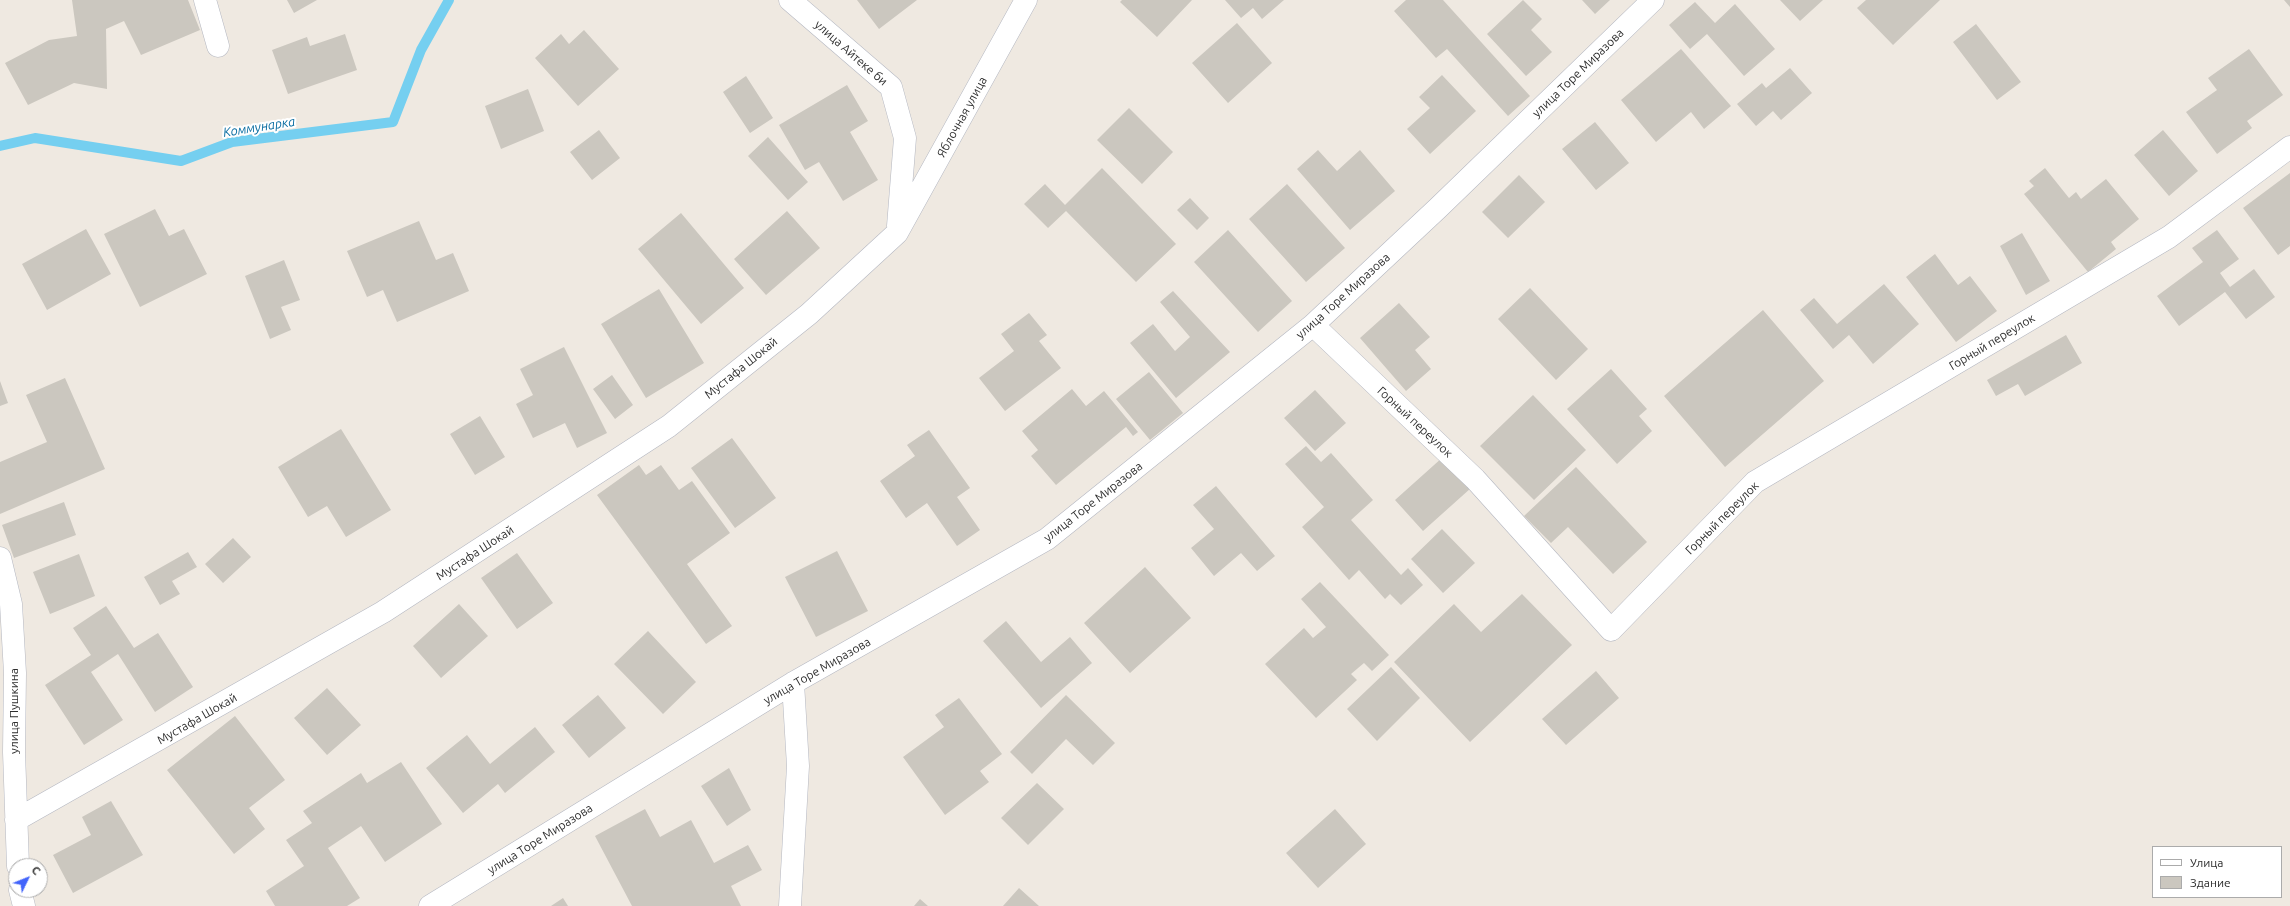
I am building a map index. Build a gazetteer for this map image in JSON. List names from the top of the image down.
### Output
{
  "streets": {
    "street": [
      "улица Айтеке би",
      "улица Торе Миразова",
      "Яблочная улица",
      "Горный переулок",
      "Мустафа Шокай",
      "улица Пушкина"
    ]
  },
  "crossings": [
    ["улица Айтеке би", "Яблочная улица"],
    ["улица Айтеке би", "Мустафа Шокай"],
    ["улица Торе Миразова", "Горный переулок"],
    ["Яблочная улица", "Мустафа Шокай"],
    ["Мустафа Шокай", "улица Пушкина"]
  ],
  "water": ["Коммунарка"],
  "legend": ["Улица", "Здание"],
  "north": "top right"
}
